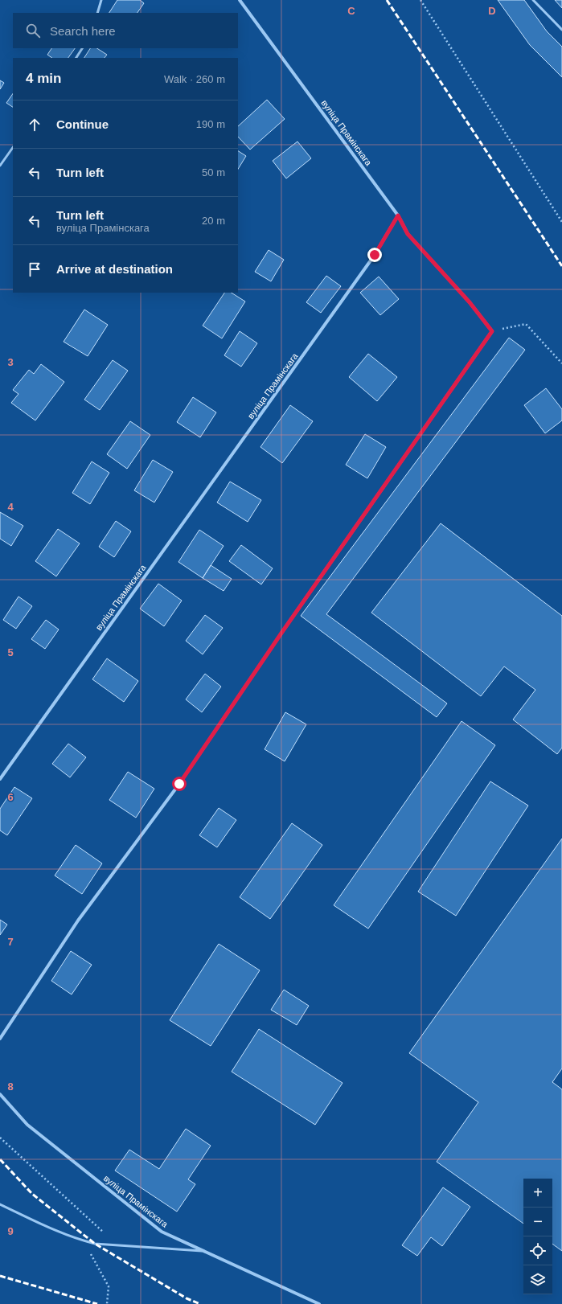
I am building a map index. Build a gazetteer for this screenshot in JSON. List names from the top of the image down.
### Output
{
  "streets": {
    "street": ["вуліца Прамінскага"]
  },
  "page": {
    "search": "Search here",
    "heading": ["4 min", "Walk · 260 m"],
    "list": [
      ["Continue", "190 m"],
      ["Turn left", "50 m"],
      ["Turn left", "вуліца Прамінскага", "20 m"],
      "Arrive at destination"
    ],
    "map_buttons": ["+", "−"]
  },
  "grid": {
    "columns": ["C", "D"],
    "rows": [
      "3",
      "4",
      "5",
      "6",
      "7",
      "8",
      "9"
    ]
  }
}
